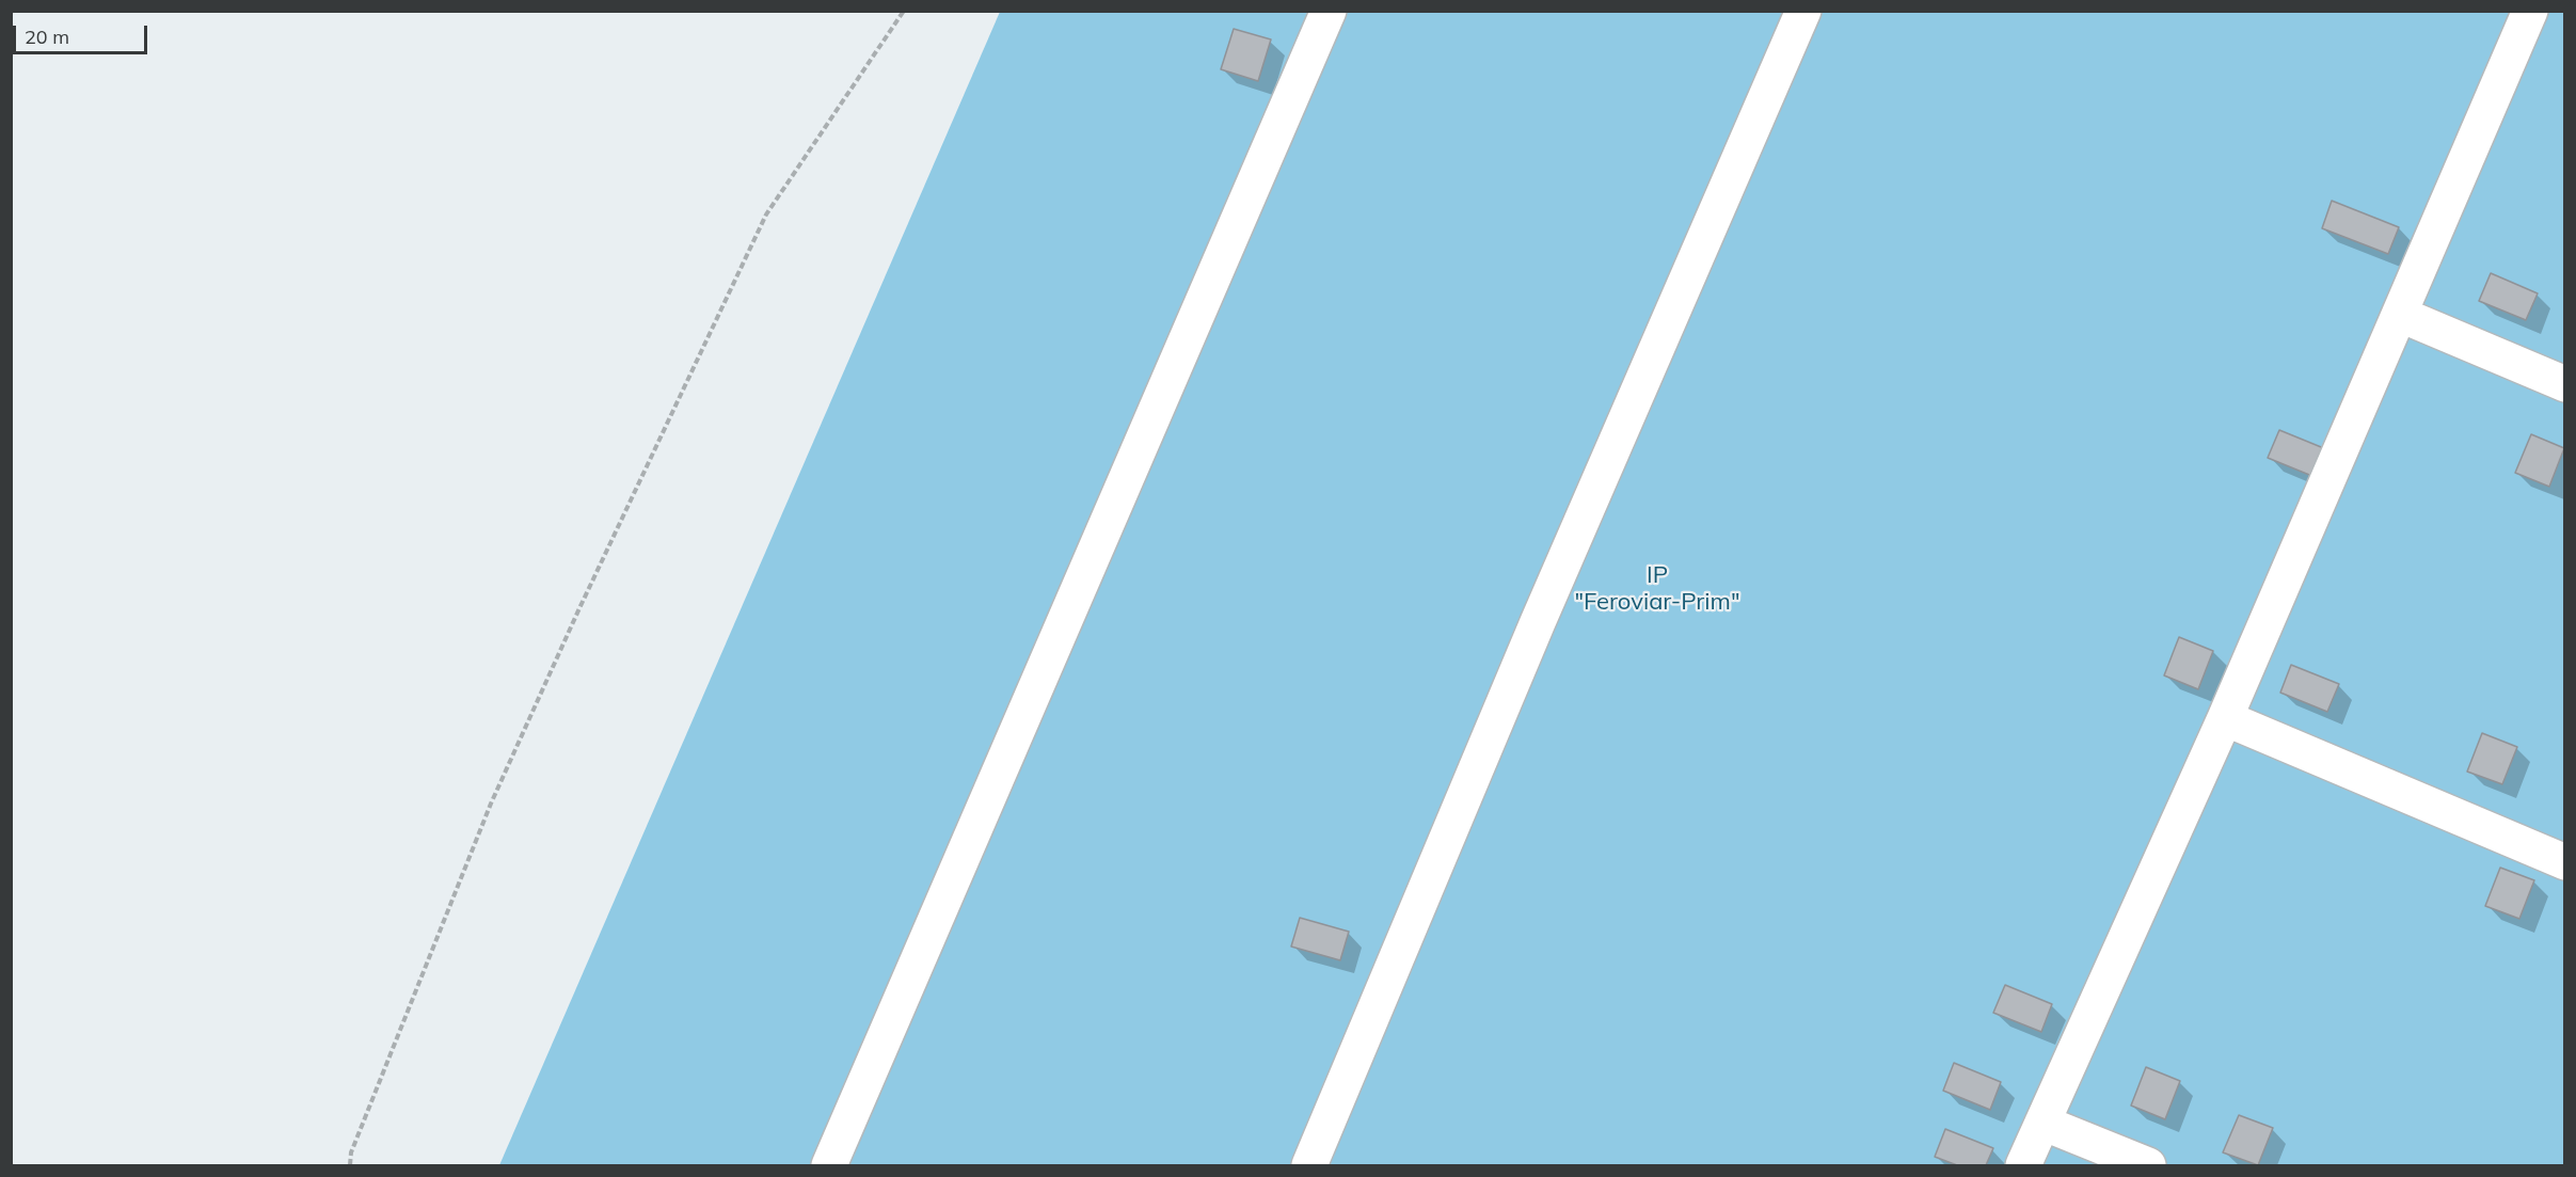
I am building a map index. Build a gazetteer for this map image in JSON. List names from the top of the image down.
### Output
{
  "parks": ["IP \"Feroviar-Prim\""],
  "scale_bar": "20 m"
}
